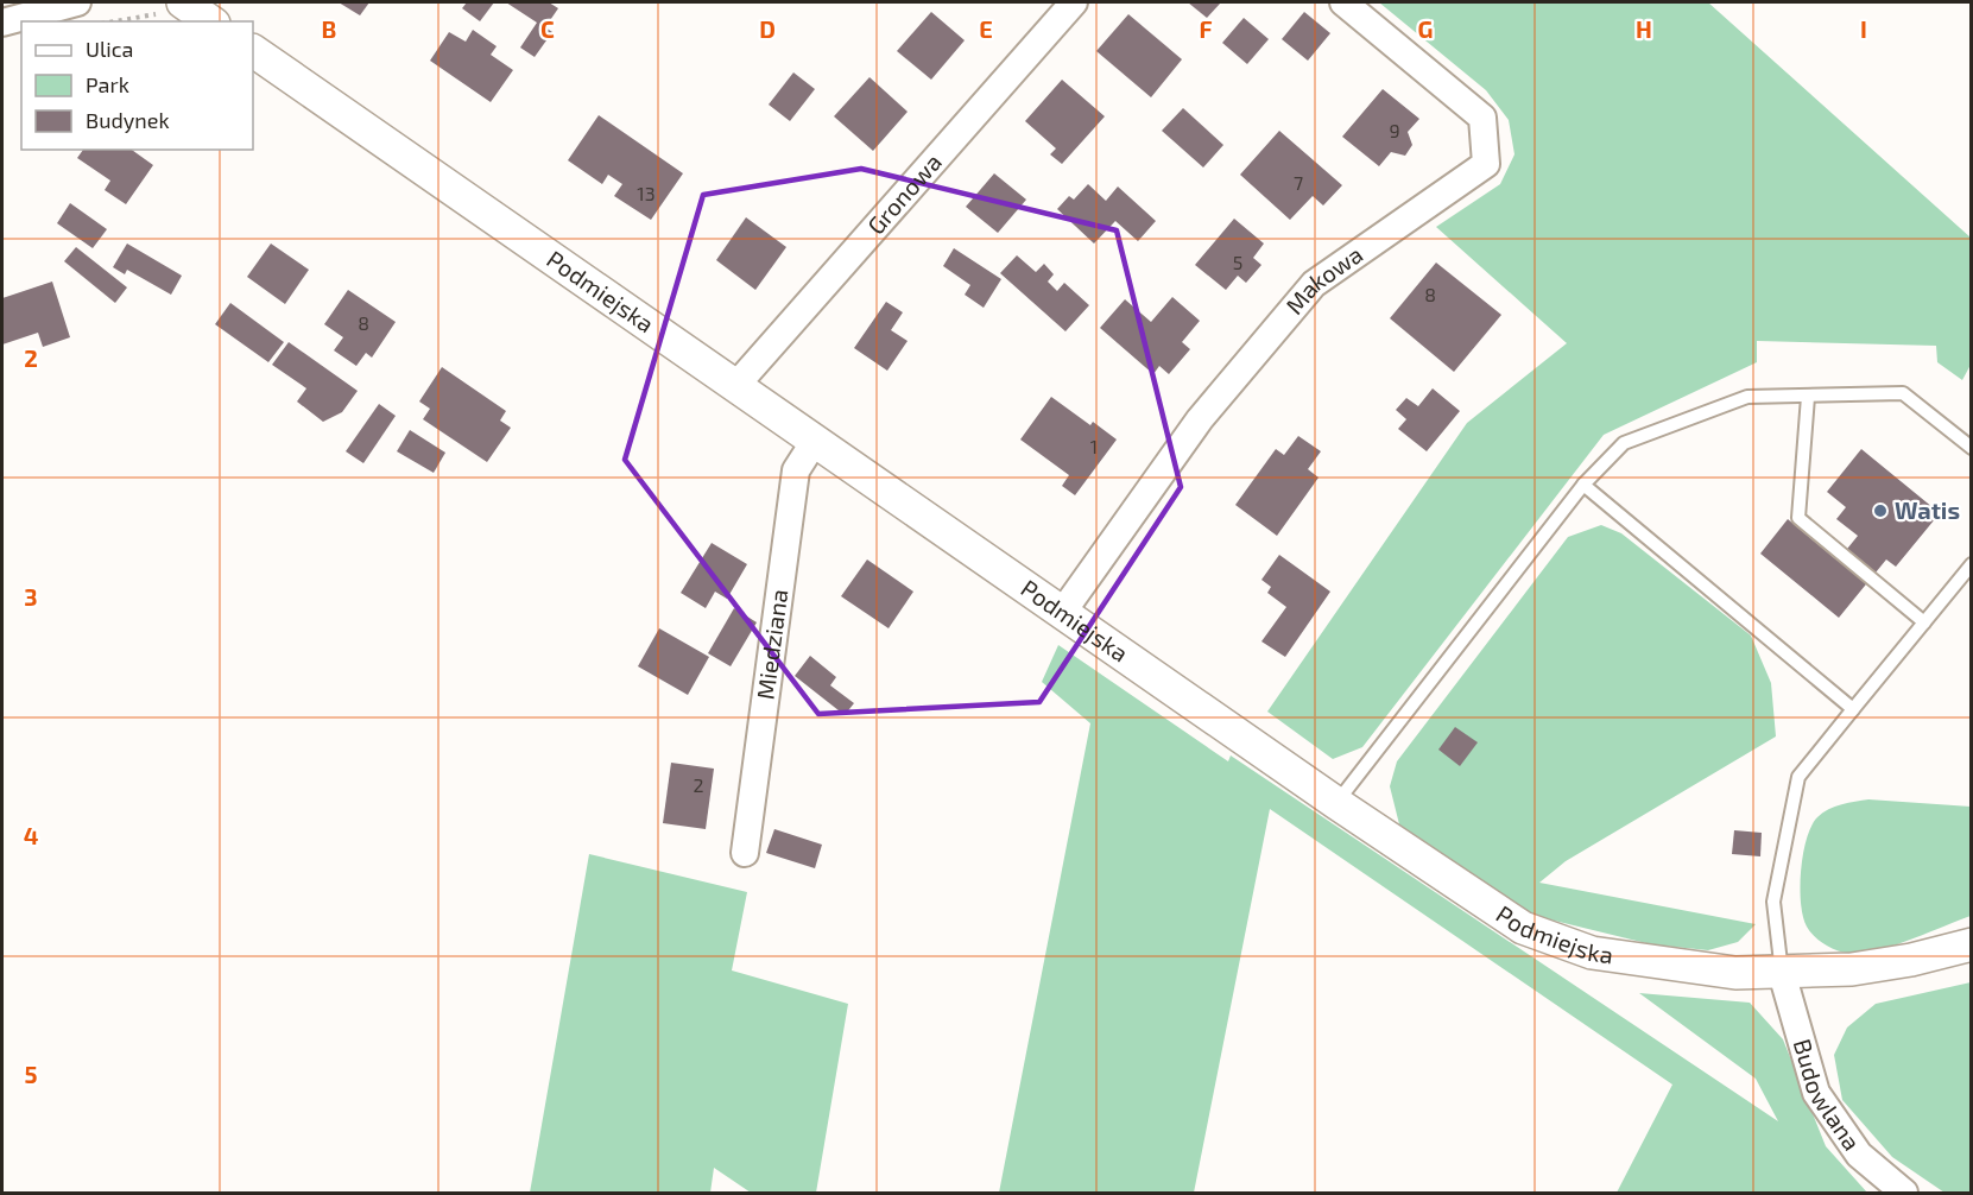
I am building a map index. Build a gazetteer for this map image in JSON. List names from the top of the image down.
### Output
{
  "streets": {
    "street": [
      "Gronowa",
      "Makowa",
      "Podmiejska",
      "Miedziana",
      "Budowlana"
    ]
  },
  "crossings": [
    ["Gronowa", "Podmiejska"],
    ["Makowa", "Podmiejska"],
    ["Podmiejska", "Miedziana"],
    ["Podmiejska", "Budowlana"]
  ],
  "places": ["Watis"],
  "house_numbers": [
    "9",
    "7",
    "13",
    "5",
    "8",
    "8",
    "1",
    "2"
  ],
  "legend": ["Ulica", "Park", "Budynek"],
  "grid": {
    "columns": [
      "B",
      "C",
      "D",
      "E",
      "F",
      "G",
      "H",
      "I"
    ],
    "rows": [
      "2",
      "3",
      "4",
      "5"
    ]
  }
}
